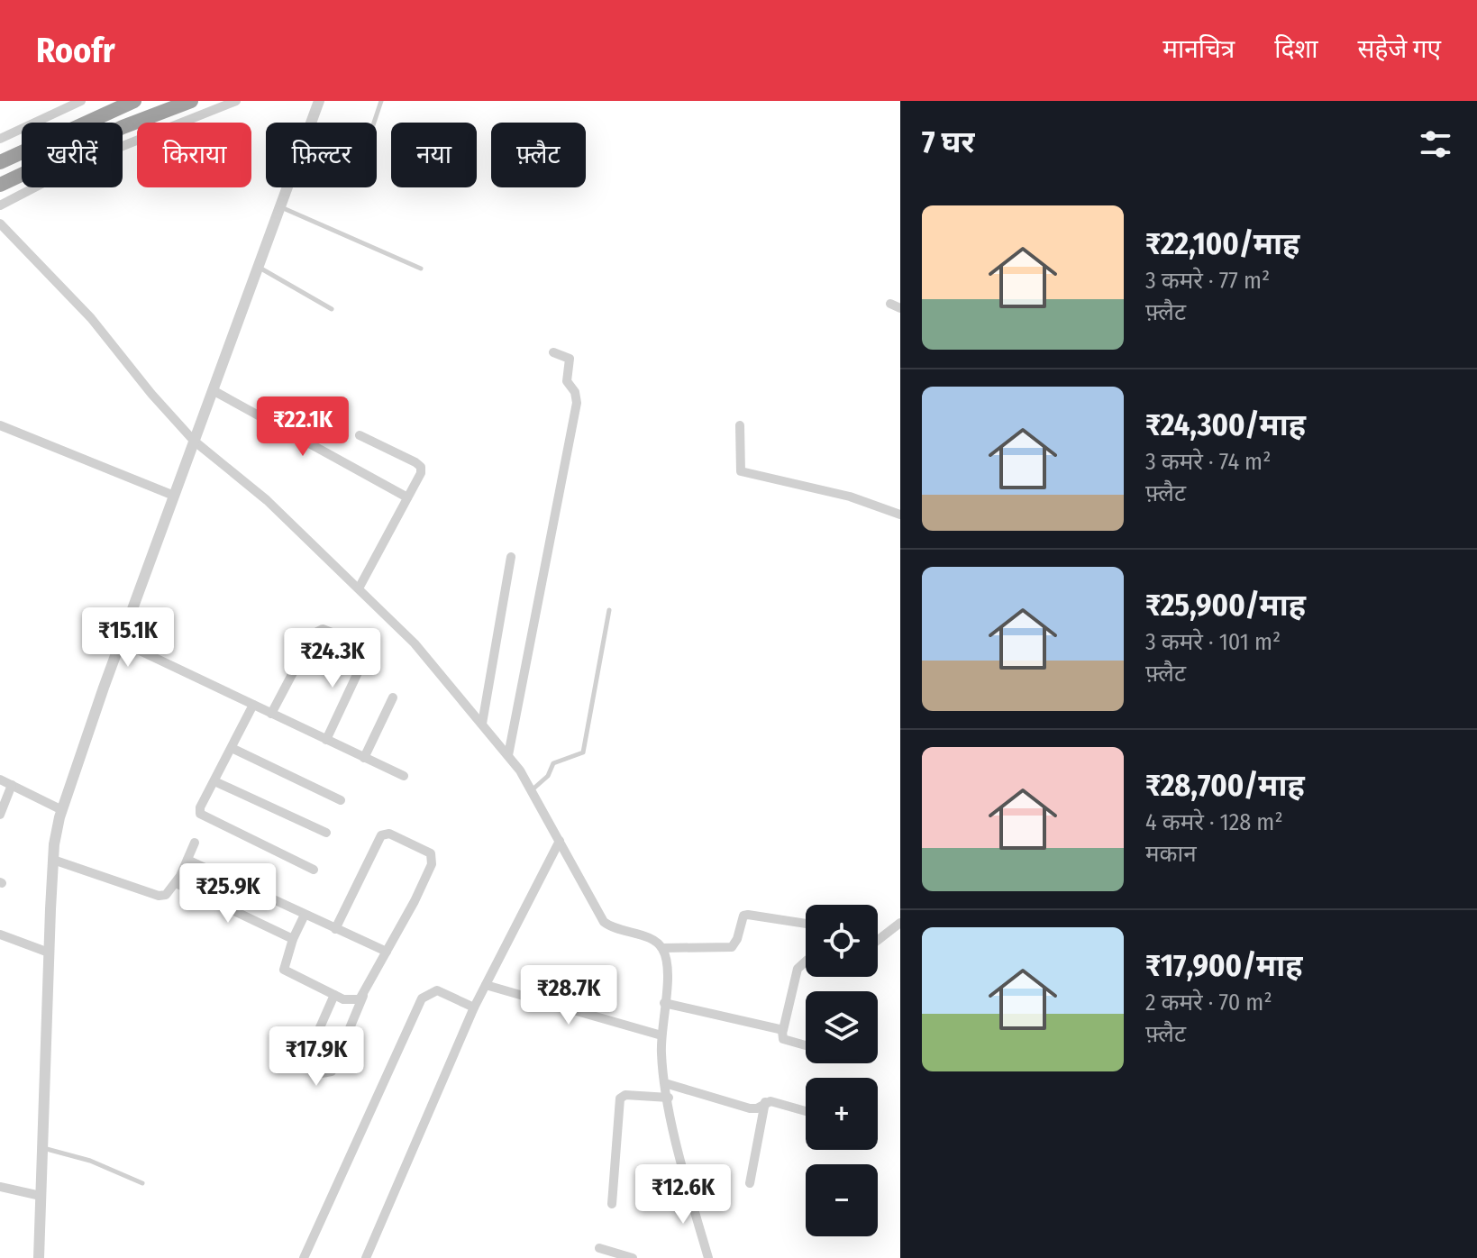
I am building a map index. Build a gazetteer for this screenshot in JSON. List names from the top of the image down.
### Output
{
  "page": {
    "header": "Roofr",
    "nav": ["मानचित्र", "दिशा", "सहेजे गए"],
    "heading": "7 घर",
    "chip": [
      "खरीदें",
      "किराया",
      "फ़िल्टर",
      "नया",
      "फ़्लैट"
    ],
    "list": [
      {
        "name": "₹22,100/माह",
        "note": "3 कमरे · 77 m² · फ़्लैट"
      },
      {
        "name": "₹24,300/माह",
        "note": "3 कमरे · 74 m² · फ़्लैट"
      },
      {
        "name": "₹25,900/माह",
        "note": "3 कमरे · 101 m² · फ़्लैट"
      },
      {
        "name": "₹28,700/माह",
        "note": "4 कमरे · 128 m² · मकान"
      },
      {
        "name": "₹17,900/माह",
        "note": "2 कमरे · 70 m² · फ़्लैट"
      }
    ],
    "price": [
      "₹22.1K",
      "₹15.1K",
      "₹24.3K",
      "₹25.9K",
      "₹28.7K",
      "₹17.9K",
      "₹12.6K"
    ],
    "map_buttons": ["+", "−"]
  }
}
